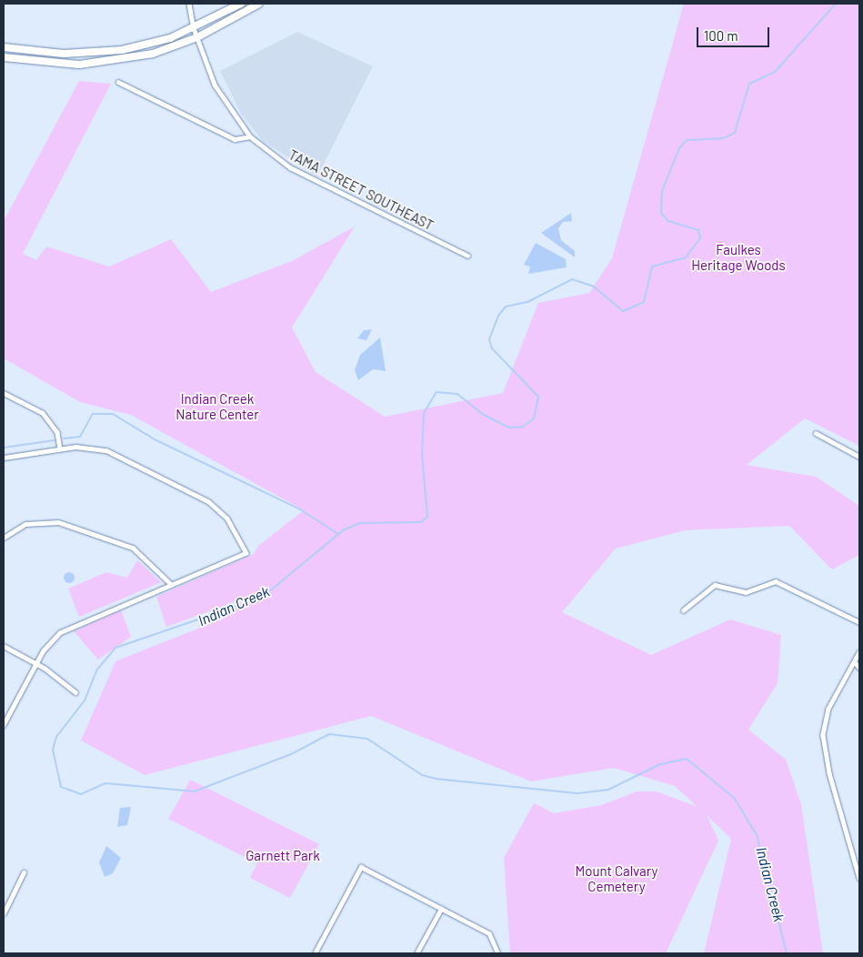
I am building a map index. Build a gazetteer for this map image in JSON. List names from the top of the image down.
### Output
{
  "streets": {
    "street": ["TAMA STREET SOUTHEAST"]
  },
  "water": ["Indian Creek"],
  "parks": [
    "Faulkes Heritage Woods",
    "Indian Creek Nature Center",
    "Garnett Park",
    "Mount Calvary Cemetery"
  ],
  "scale_bar": "100 m"
}
